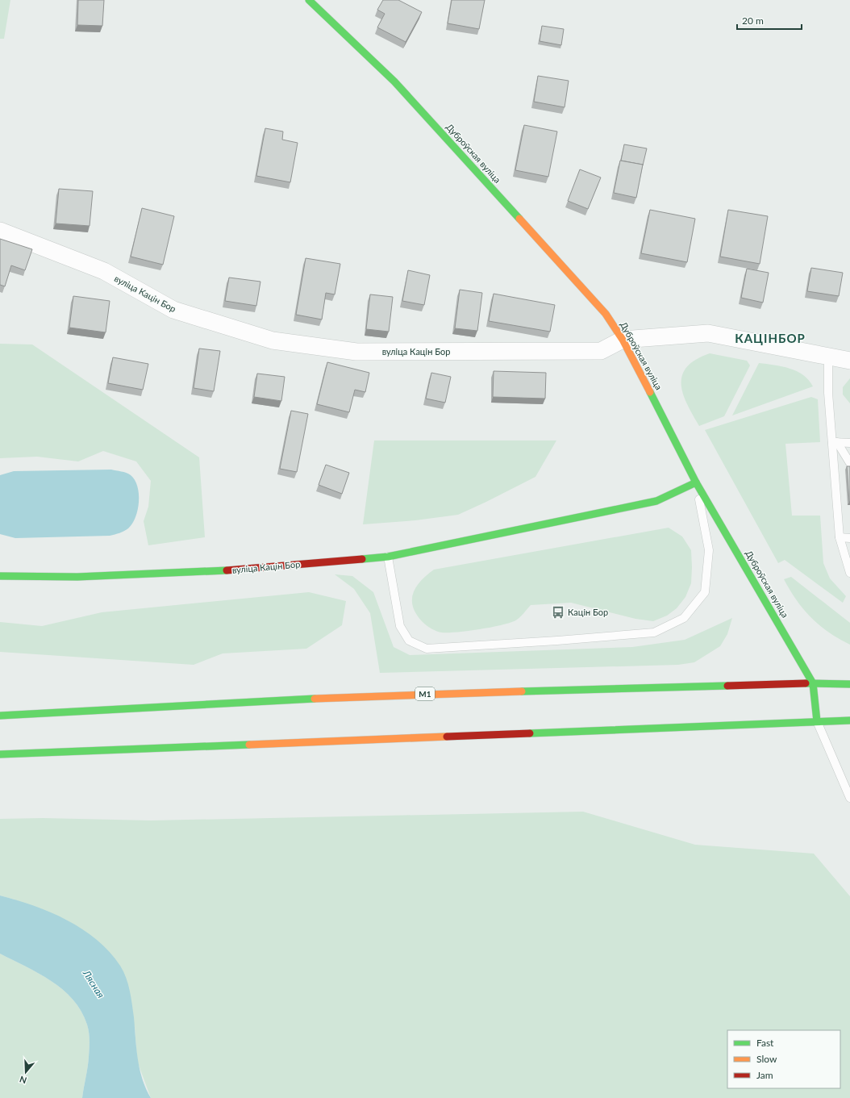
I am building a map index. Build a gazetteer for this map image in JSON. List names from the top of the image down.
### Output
{
  "streets": {
    "main road": ["Дуброўская вуліца", "вуліца Кацін Бор", "М1"]
  },
  "crossings": [
    ["Дуброўская вуліца", "вуліца Кацін Бор"],
    ["Дуброўская вуліца", "М1"]
  ],
  "districts": ["КАЦІНБОР"],
  "water": ["Лясная"],
  "places": {
    "bus stop": ["Кацін Бор"]
  },
  "legend": ["Fast", "Slow", "Jam"],
  "scale_bar": "20 m",
  "north": "bottom"
}
